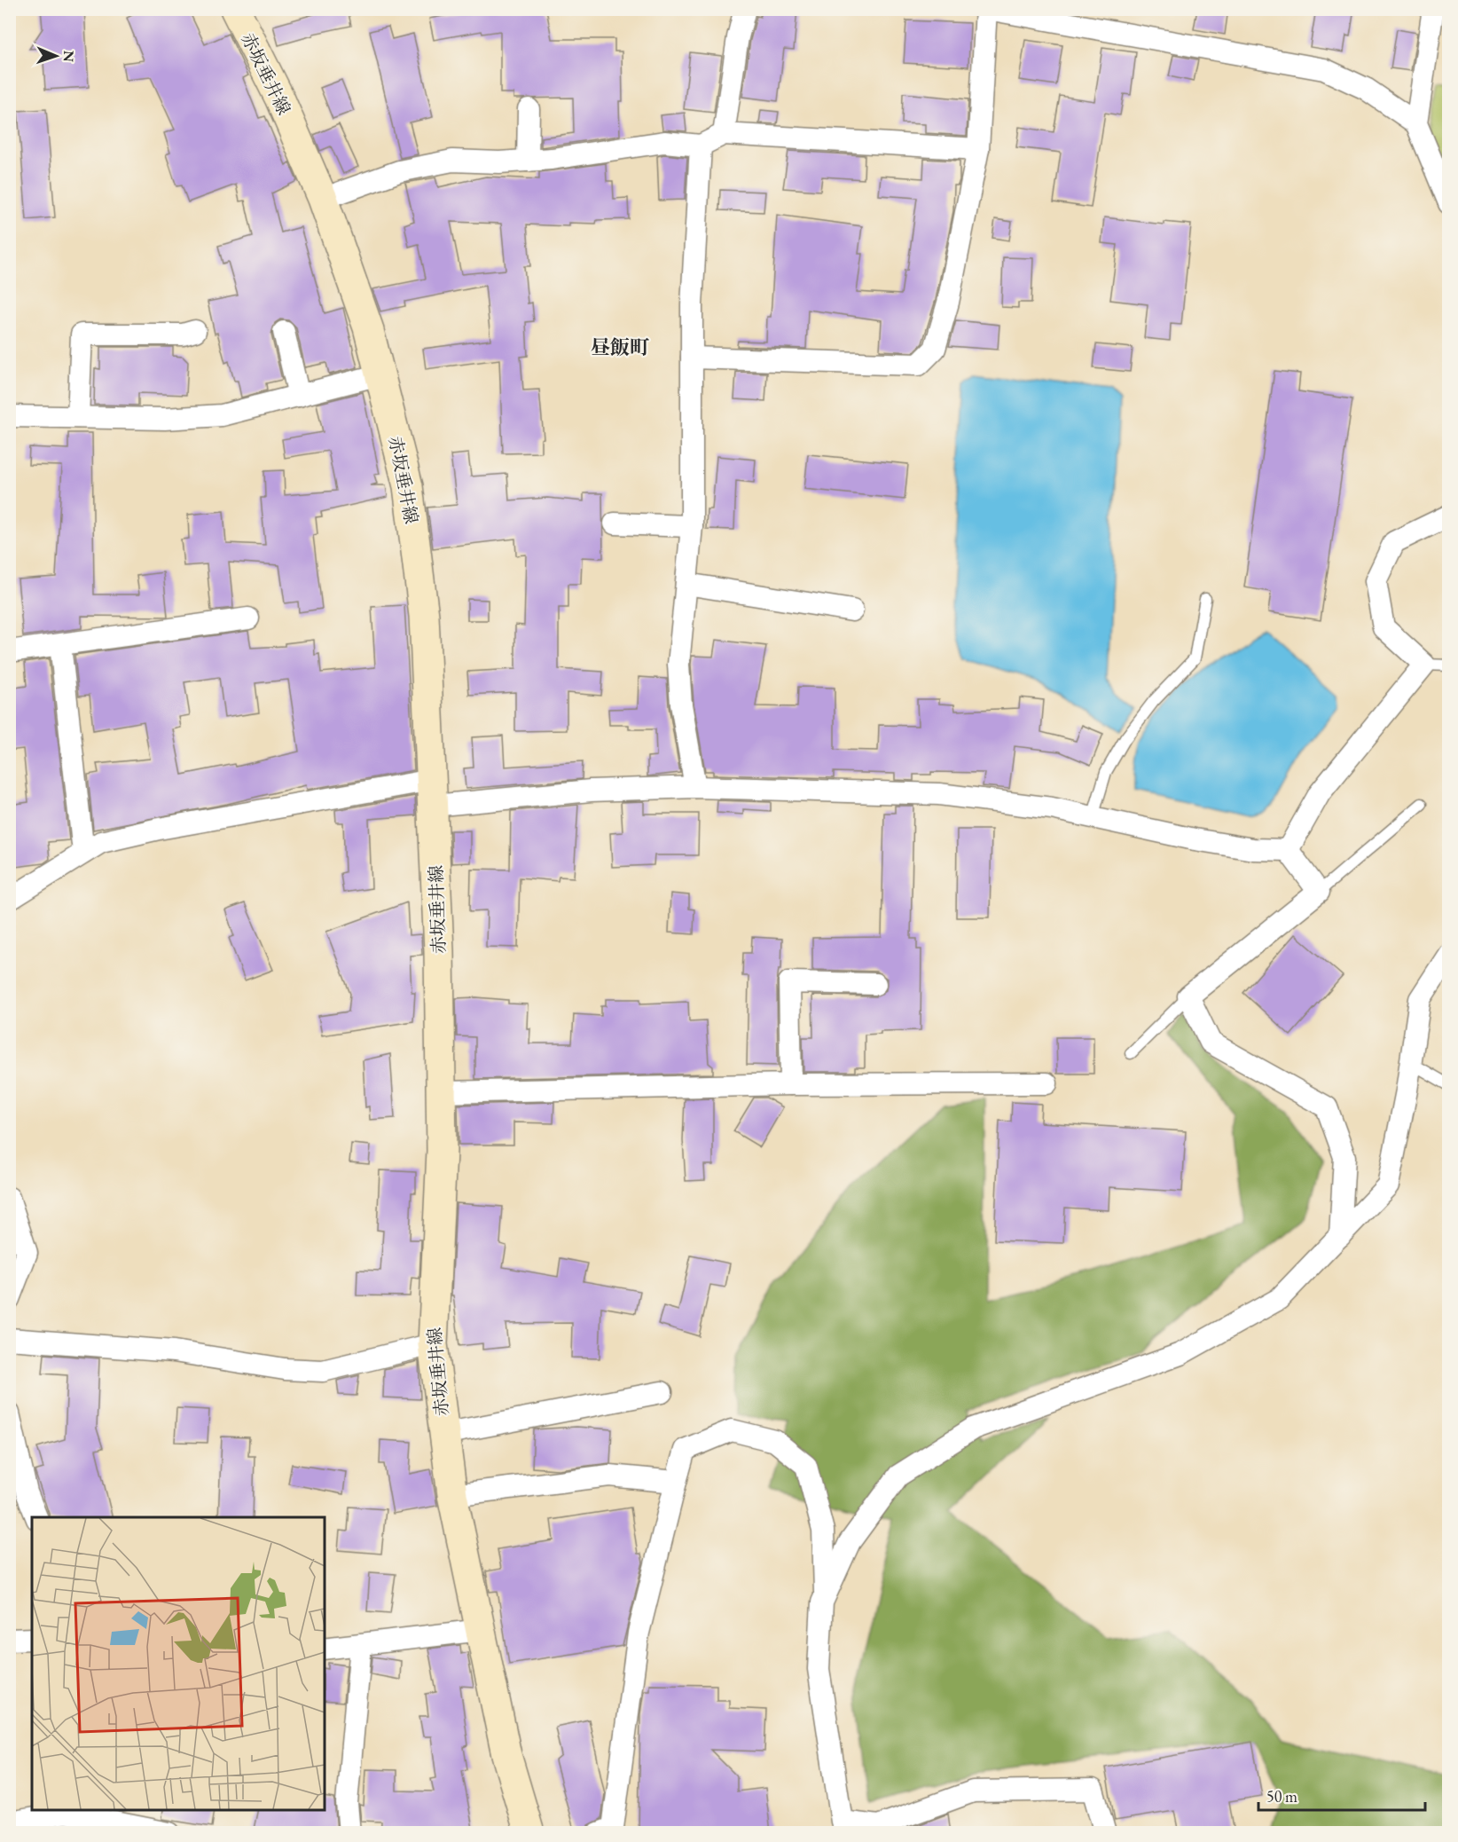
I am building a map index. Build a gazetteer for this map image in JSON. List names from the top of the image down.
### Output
{
  "streets": {
    "main road": ["赤坂垂井線"]
  },
  "districts": ["昼飯町"],
  "scale_bar": "50 m",
  "north": "right"
}
